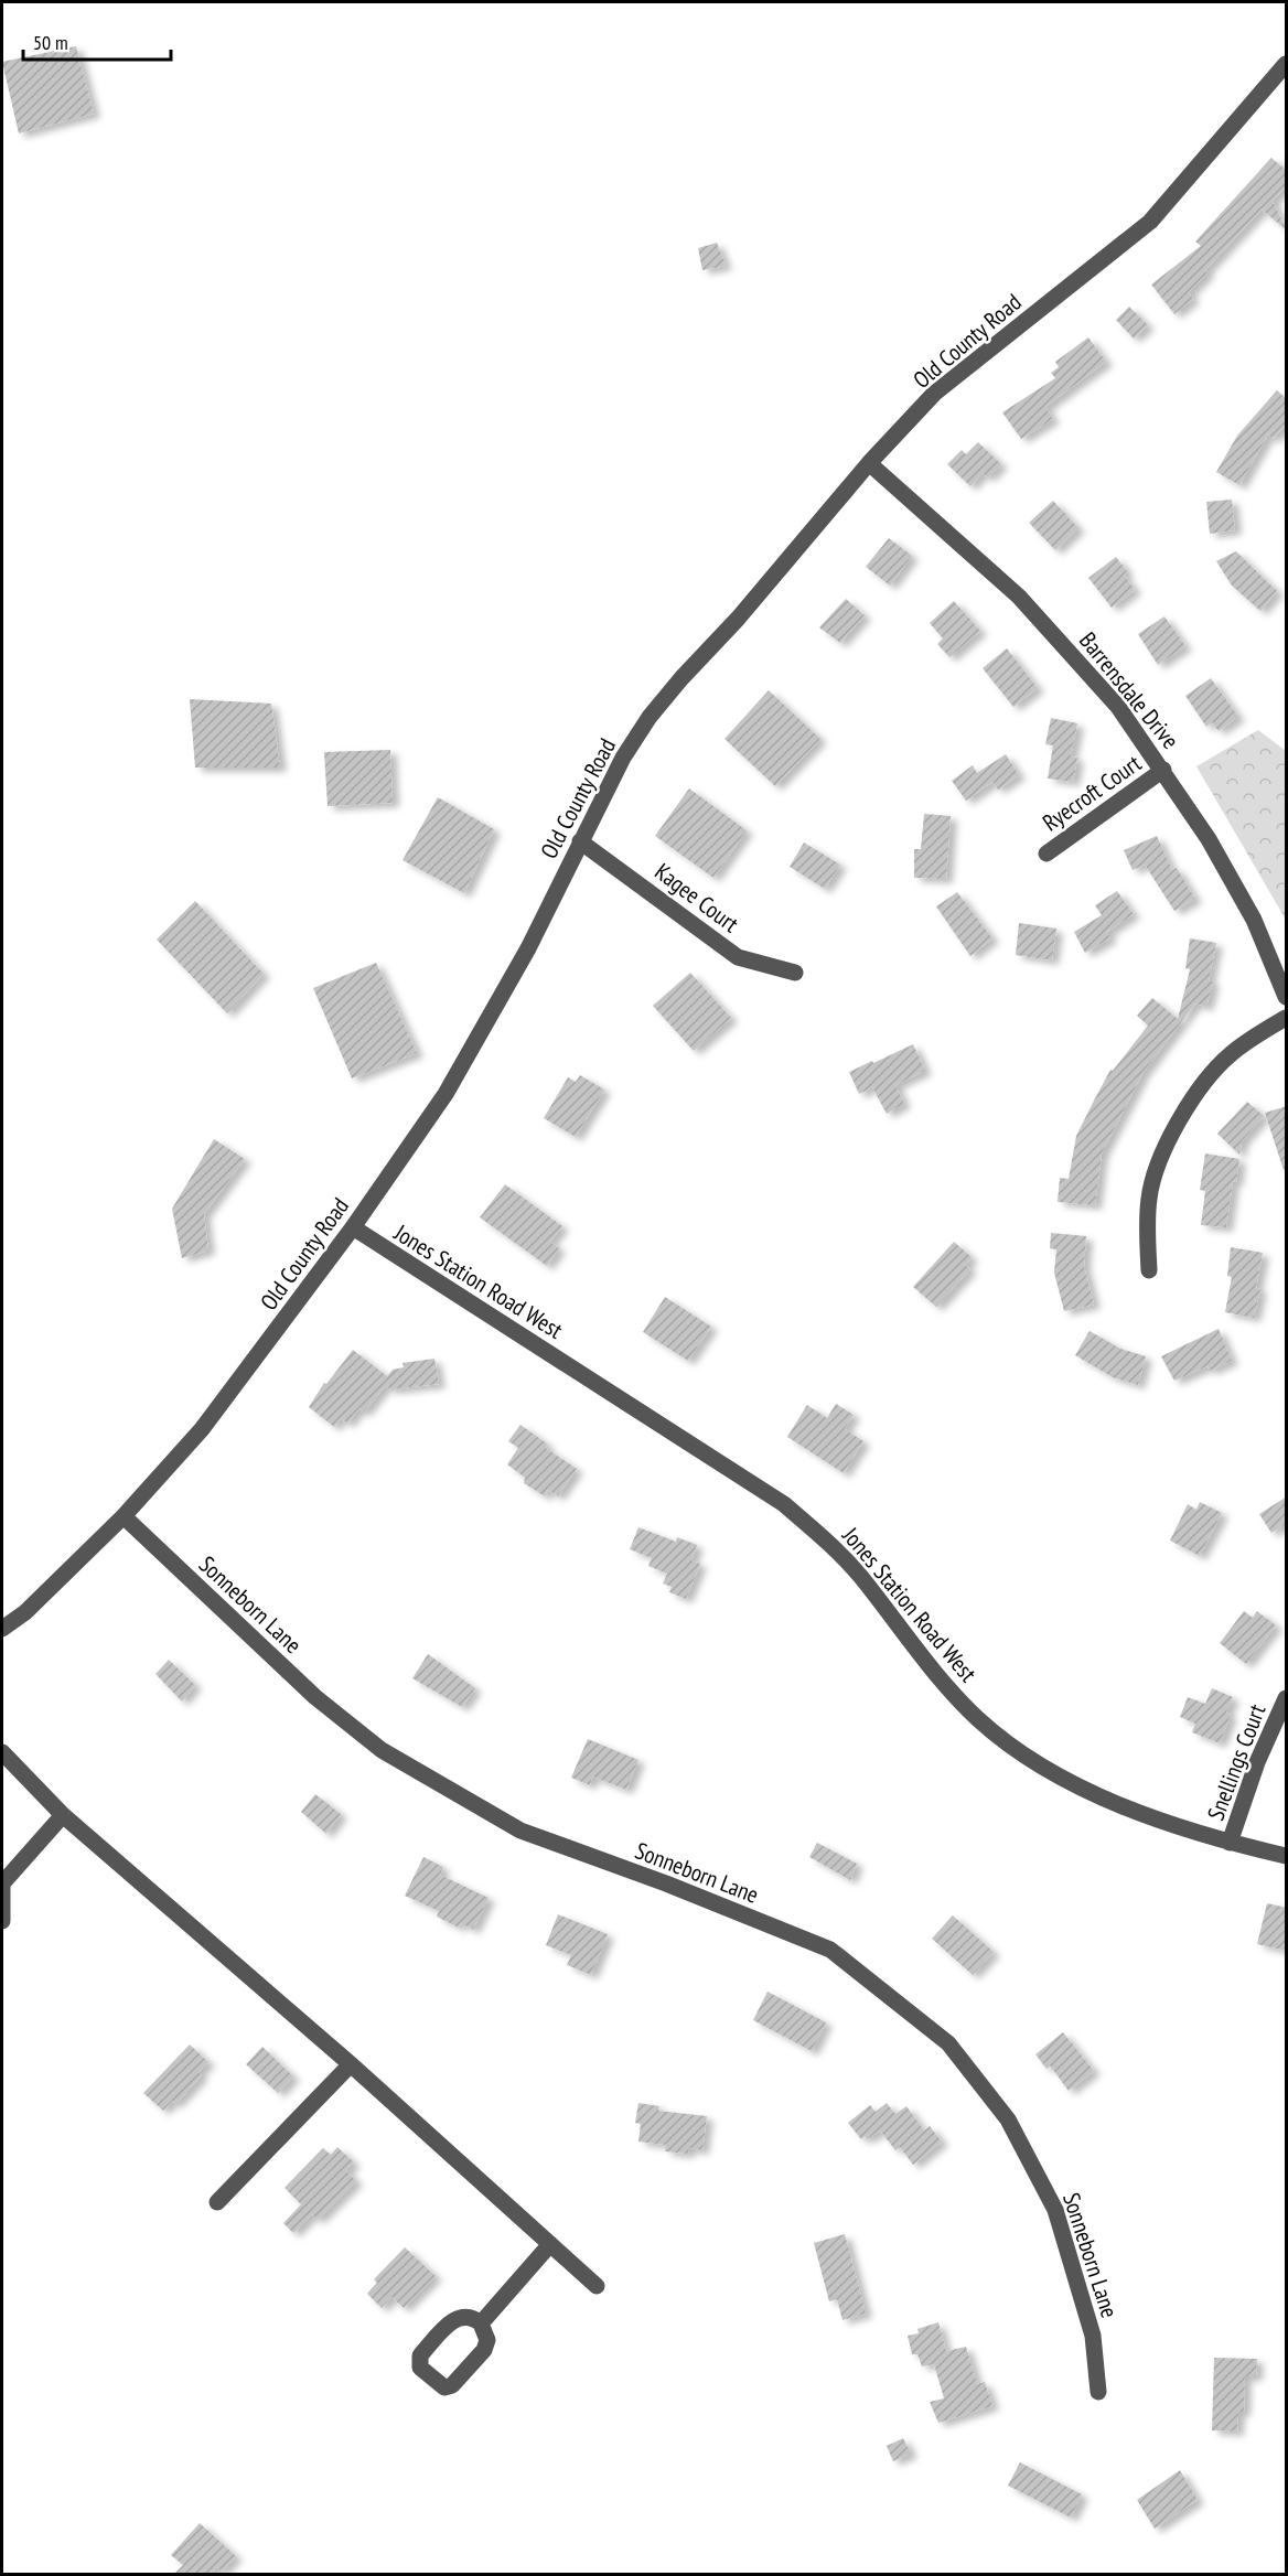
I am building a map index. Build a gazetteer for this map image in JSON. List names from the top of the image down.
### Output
{
  "streets": {
    "street": [
      "Old County Road",
      "Barrensdale Drive",
      "Ryecroft Court",
      "Kagee Court",
      "Jones Station Road West",
      "Sonneborn Lane",
      "Snellings Court"
    ]
  },
  "crossings": [
    ["Old County Road", "Barrensdale Drive"],
    ["Old County Road", "Kagee Court"],
    ["Old County Road", "Jones Station Road West"],
    ["Old County Road", "Sonneborn Lane"],
    ["Barrensdale Drive", "Ryecroft Court"],
    ["Jones Station Road West", "Snellings Court"]
  ],
  "scale_bar": "50 m"
}
